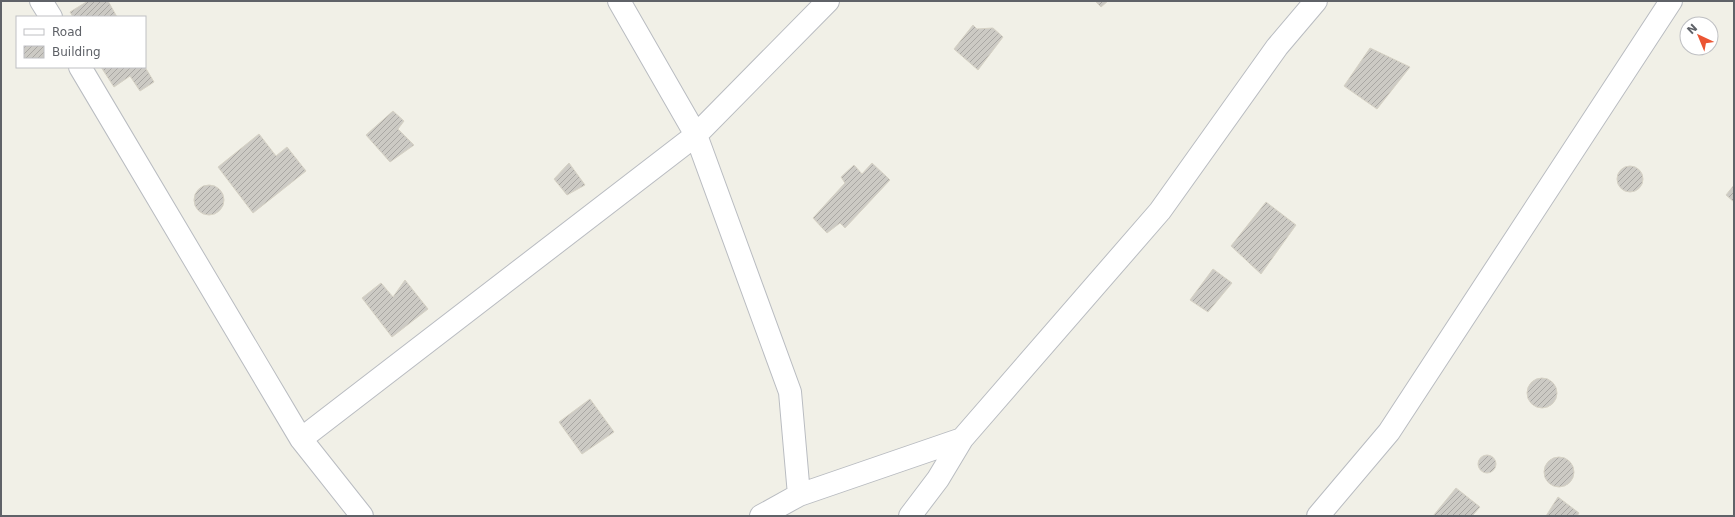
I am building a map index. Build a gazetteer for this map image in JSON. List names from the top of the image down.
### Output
{
  "legend": ["Road", "Building"],
  "north": "top left"
}
